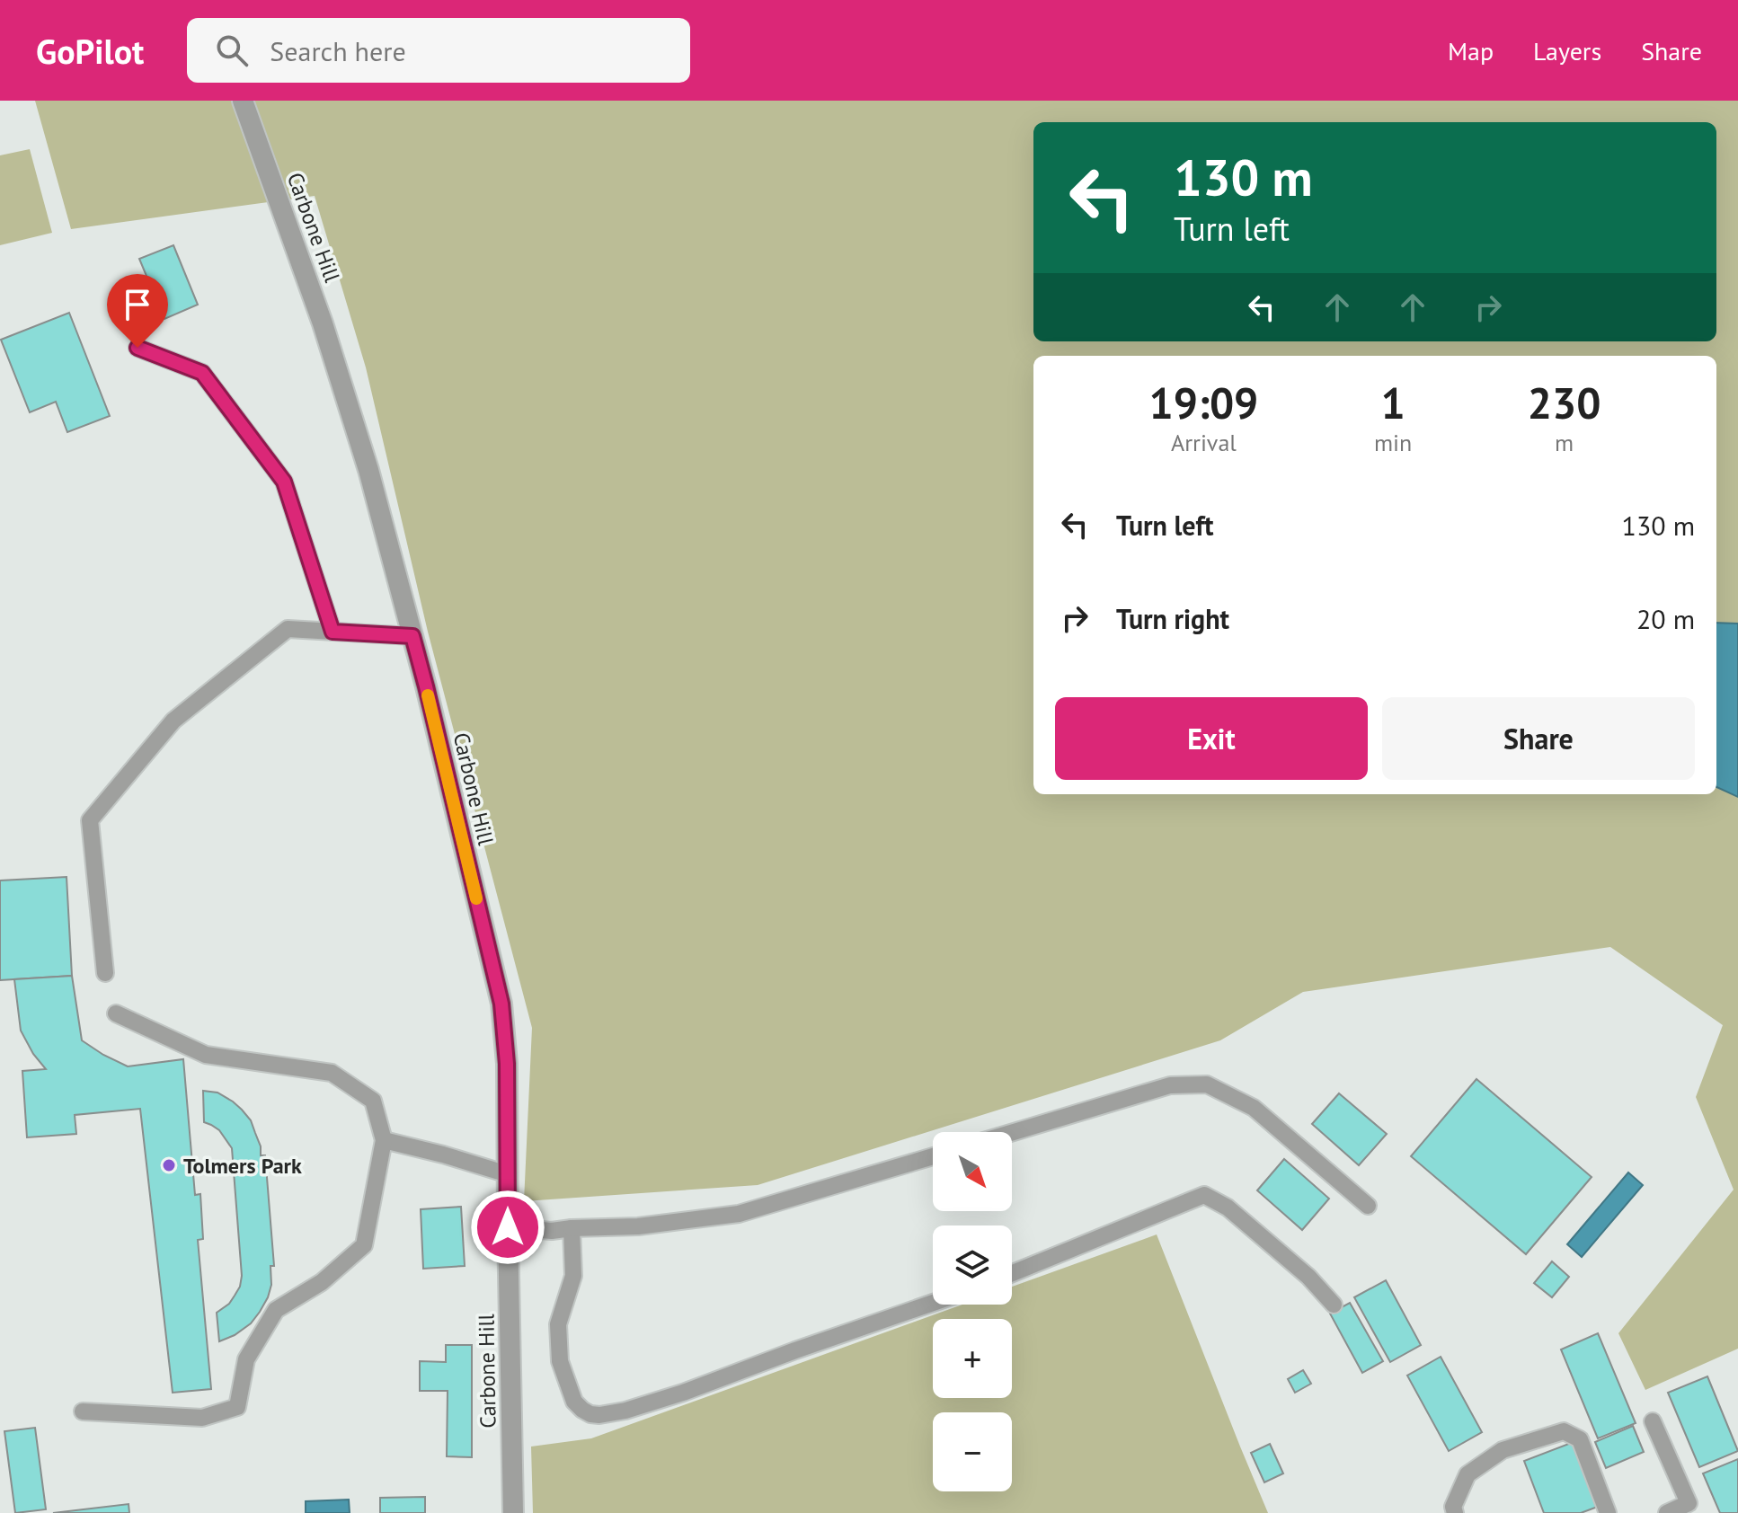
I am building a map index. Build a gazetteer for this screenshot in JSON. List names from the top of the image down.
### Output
{
  "streets": {
    "street": ["Carbone Hill"]
  },
  "places": ["Tolmers Park"],
  "north": "bottom right",
  "page": {
    "header": "GoPilot",
    "search": "Search here",
    "nav": ["Map", "Layers", "Share"],
    "turn": ["130 m", "Turn left"],
    "eta": [
      "19:09",
      "Arrival",
      "1",
      "min",
      "230",
      "m"
    ],
    "list": [
      {
        "name": "Turn left",
        "value": "130 m"
      },
      {
        "name": "Turn right",
        "value": "20 m"
      }
    ],
    "buttons": ["Exit", "Share"],
    "map_buttons": ["+", "−"]
  }
}
